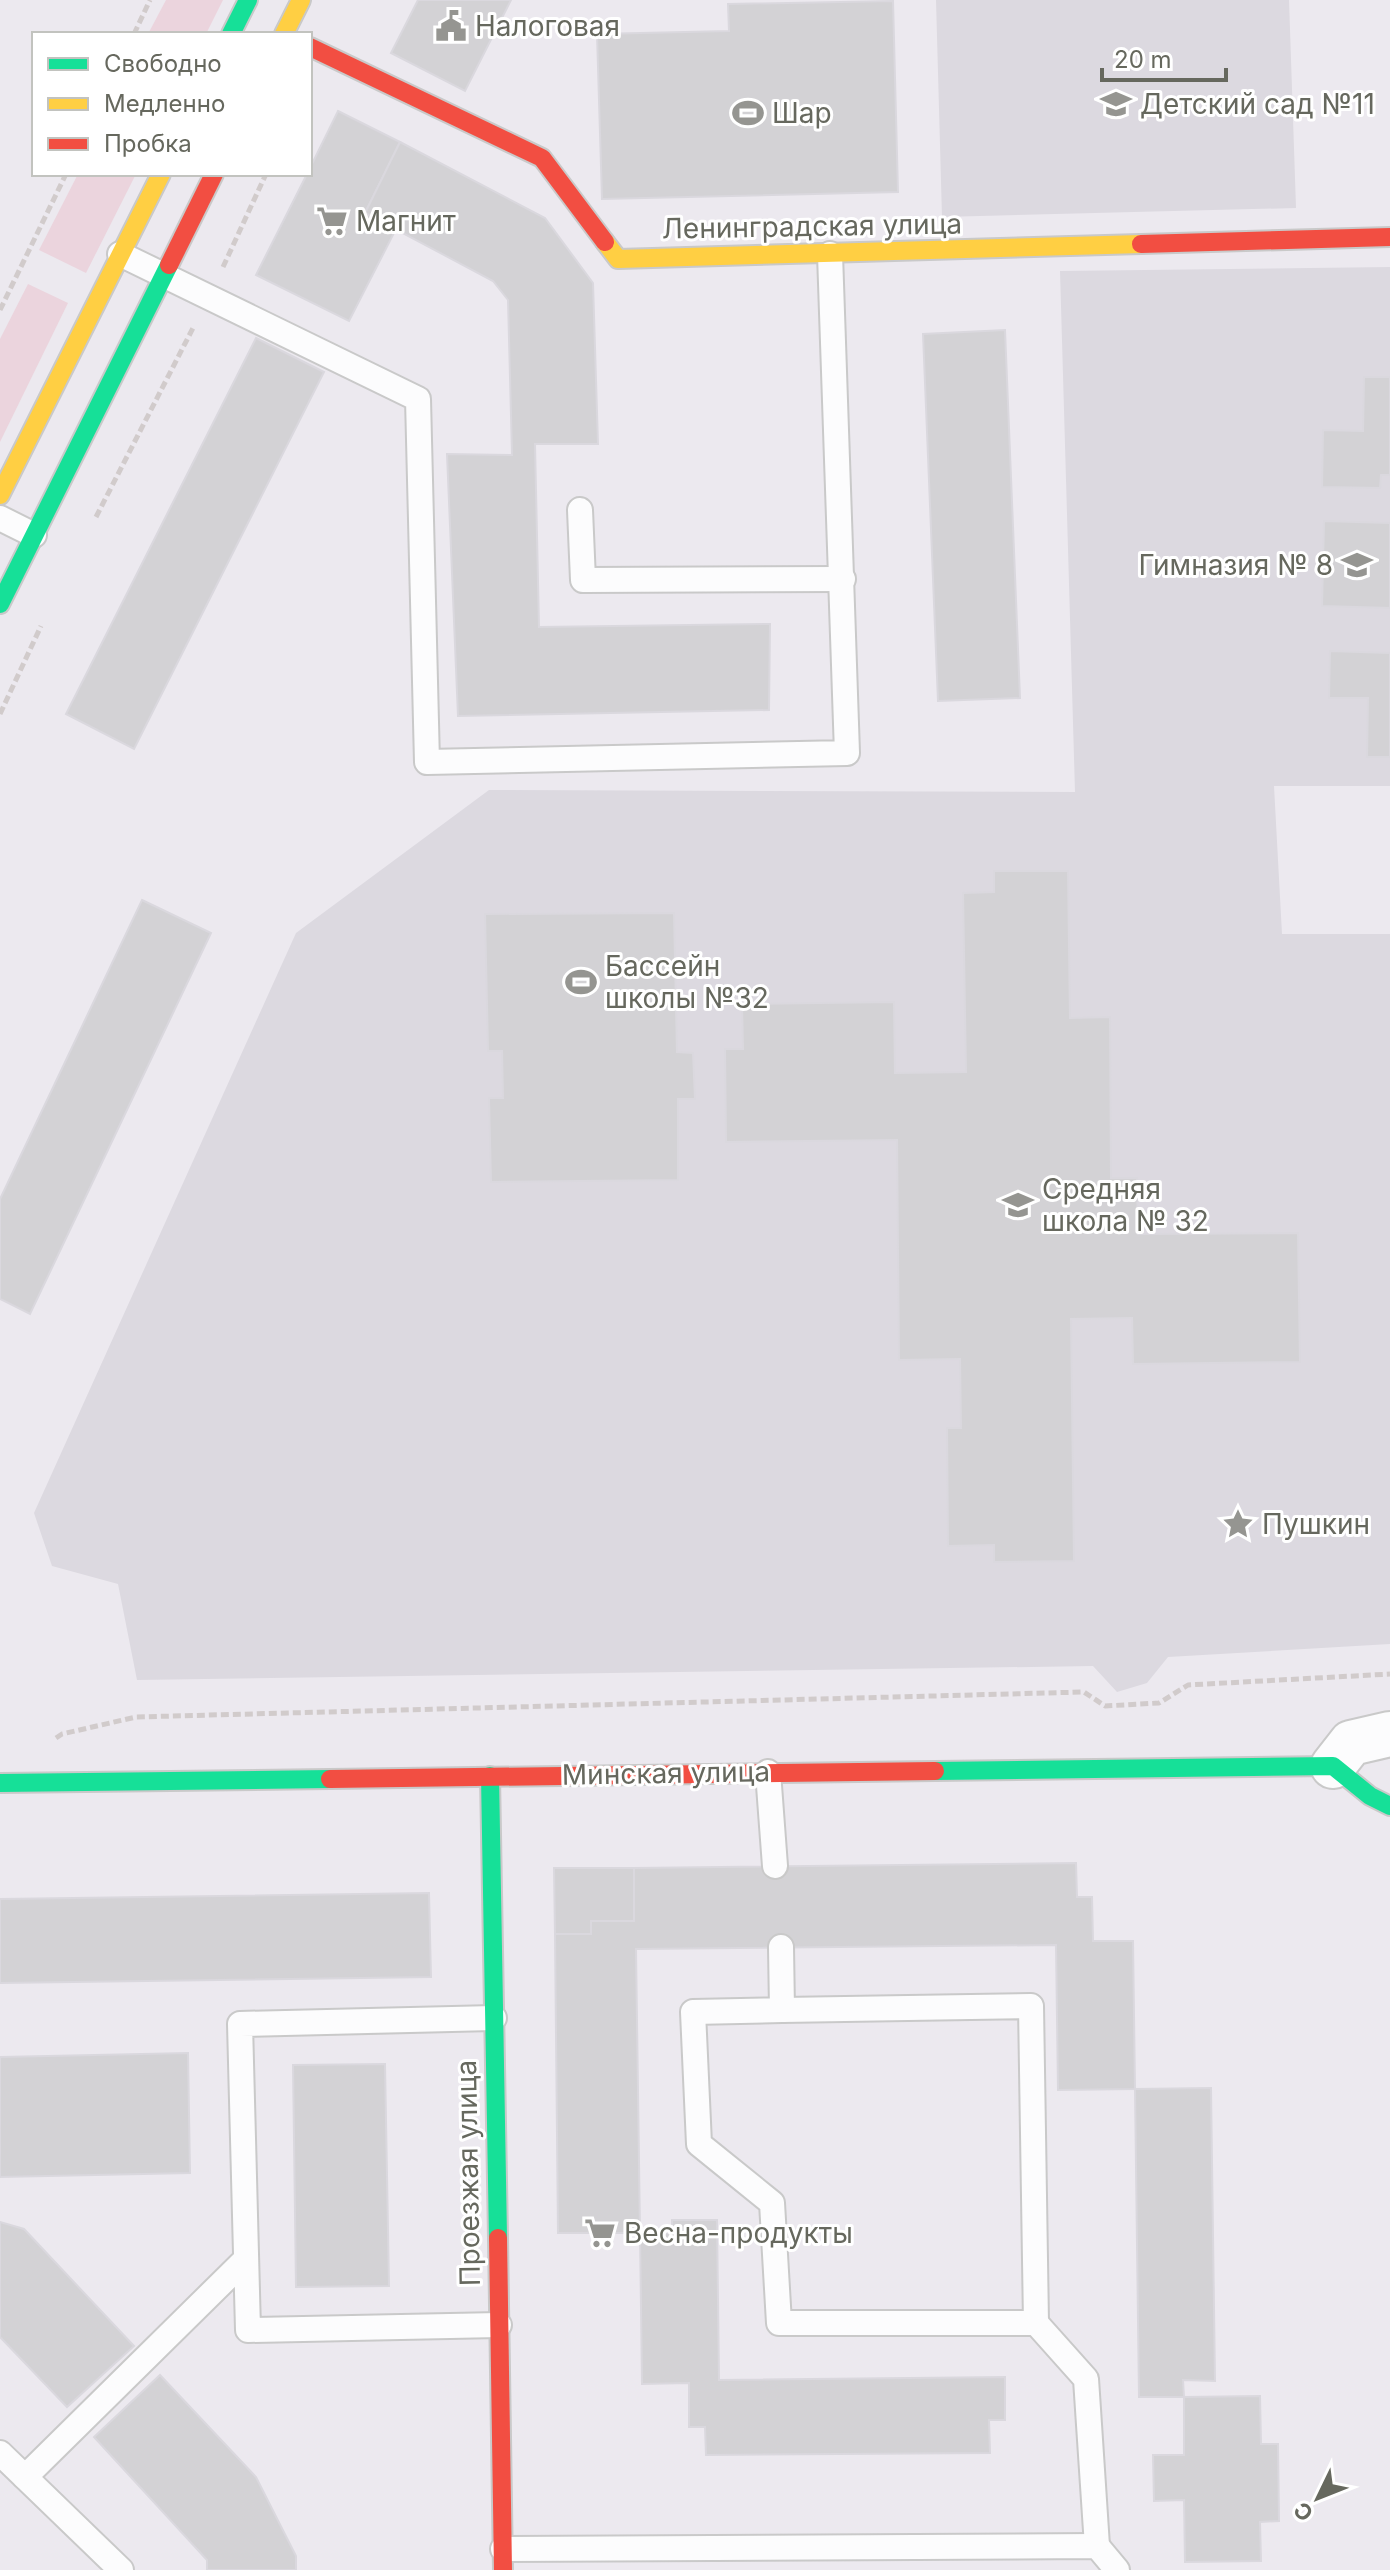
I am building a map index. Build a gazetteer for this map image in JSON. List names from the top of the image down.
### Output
{
  "streets": {
    "street": ["Ленинградская улица", "Минская улица", "Проезжая улица"]
  },
  "crossings": [
    ["Минская улица", "Проезжая улица"]
  ],
  "places": {
    "public building": ["Налоговая"],
    "school or university": ["Детский сад №11", "Гимназия № 8", "Средняя школа № 32"],
    "sports": ["Шар", "Бассейн школы №32"],
    "supermarket": ["Магнит", "Весна-продукты"],
    "place": ["Пушкин"]
  },
  "legend": ["Свободно", "Медленно", "Пробка"],
  "scale_bar": "20 m",
  "north": "bottom left"
}
